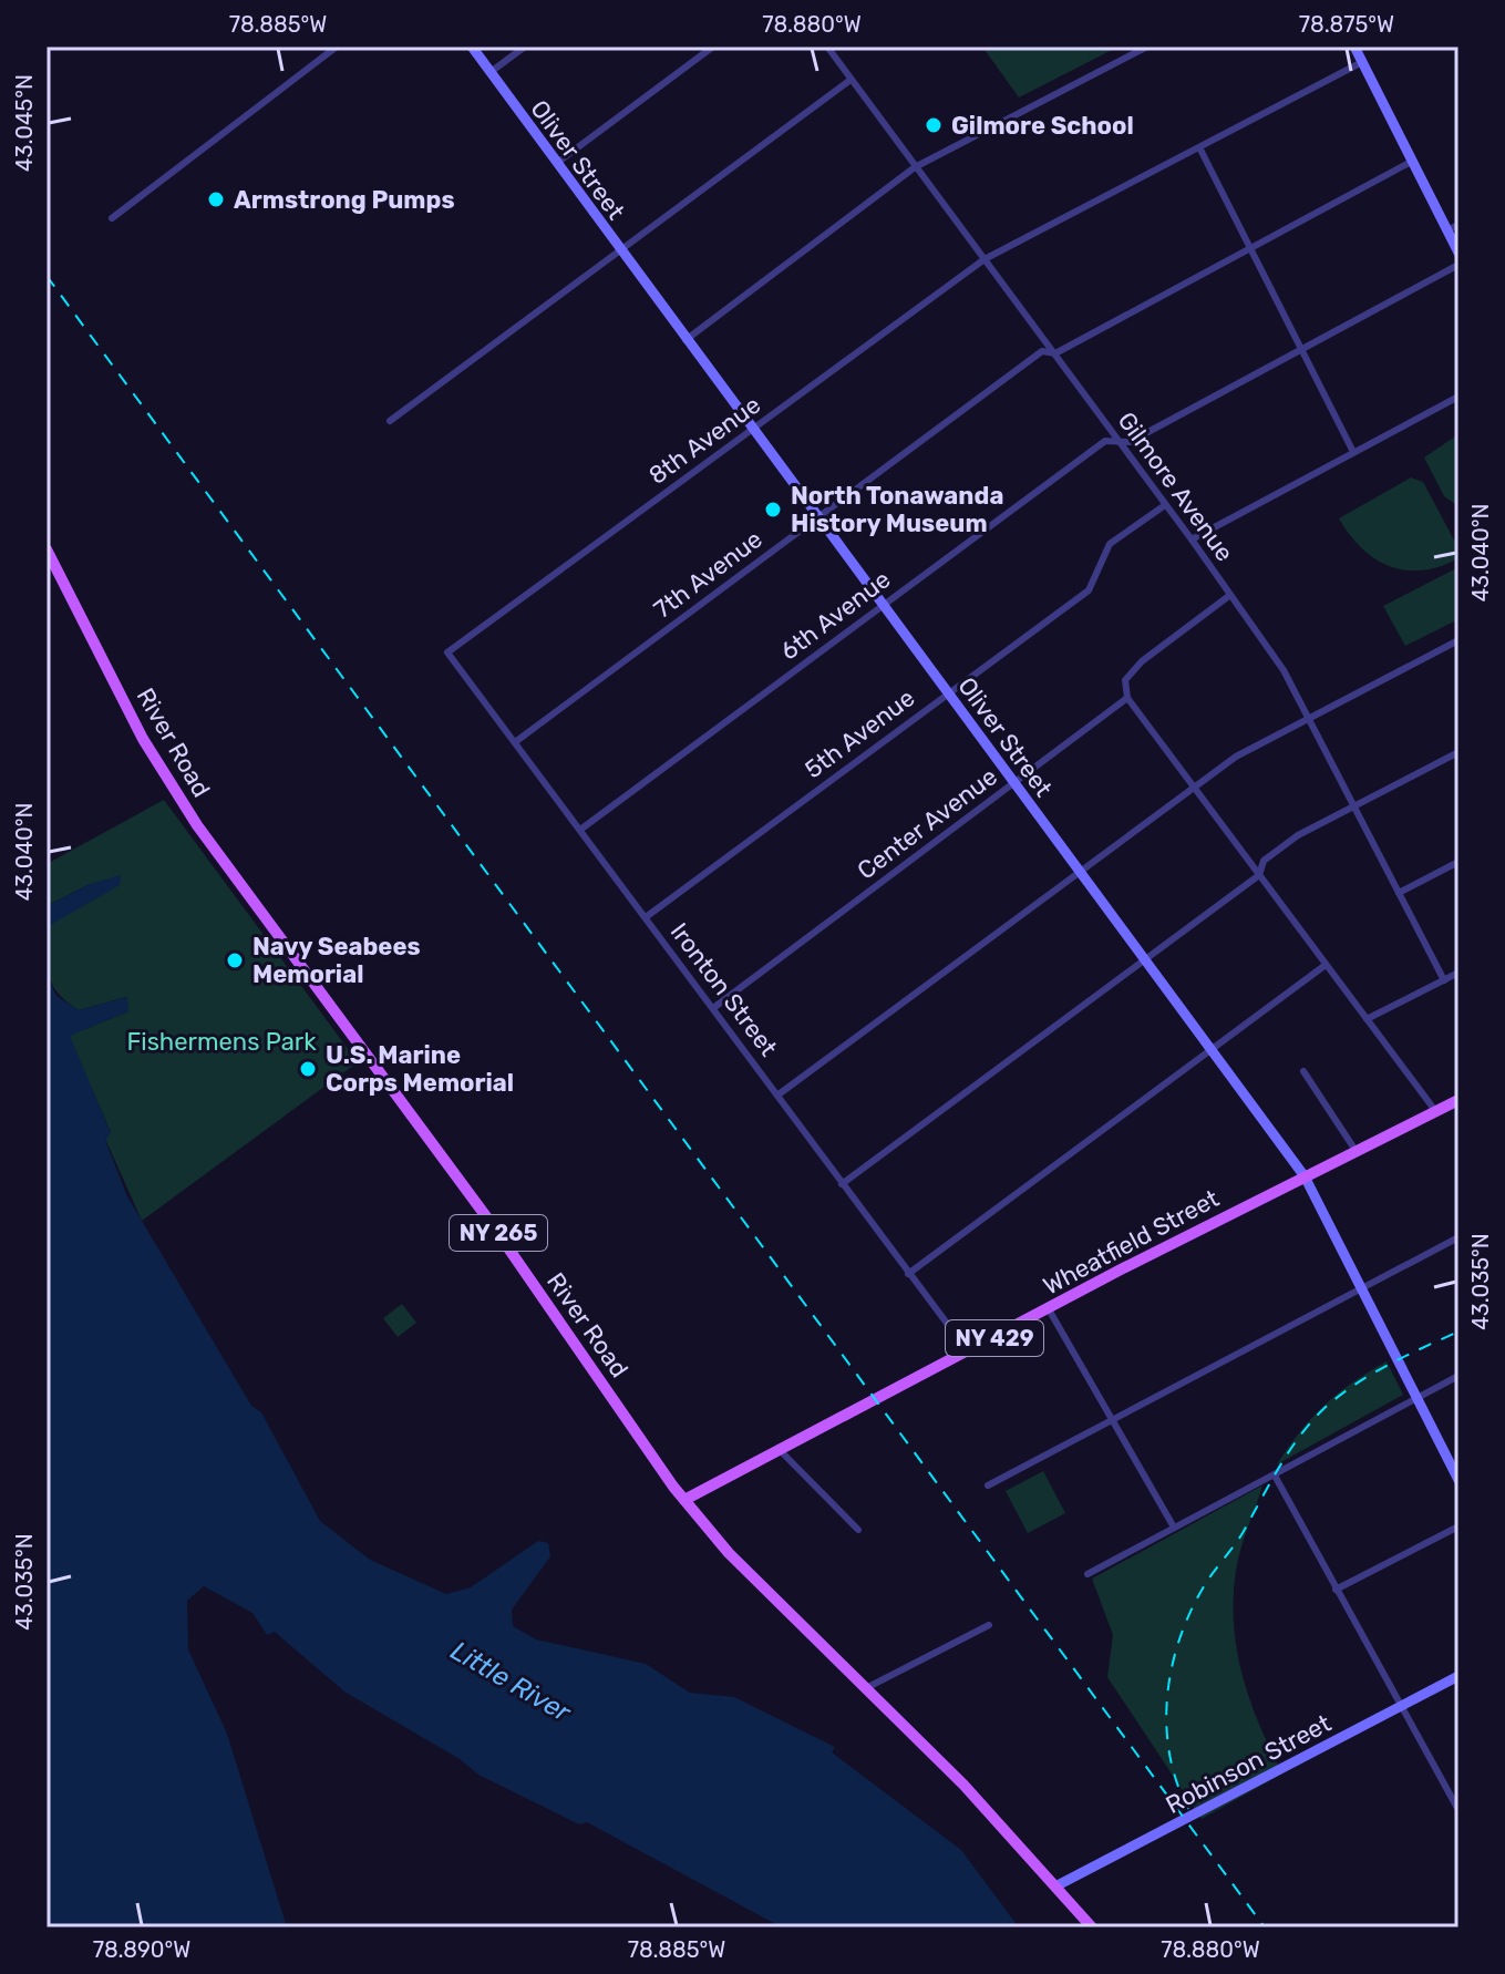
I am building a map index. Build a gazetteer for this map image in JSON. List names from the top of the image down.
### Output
{
  "streets": {
    "main road": [
      "Oliver Street",
      "River Road",
      "NY 265",
      "Wheatfield Street",
      "NY 429",
      "Robinson Street"
    ],
    "street": [
      "8th Avenue",
      "Gilmore Avenue",
      "7th Avenue",
      "6th Avenue",
      "5th Avenue",
      "Center Avenue",
      "Ironton Street"
    ]
  },
  "crossings": [
    ["Oliver Street", "8th Avenue"],
    ["Oliver Street", "7th Avenue"],
    ["Oliver Street", "6th Avenue"],
    ["Oliver Street", "5th Avenue"],
    ["Oliver Street", "Center Avenue"],
    ["Oliver Street", "Wheatfield Street"],
    ["8th Avenue", "Gilmore Avenue"],
    ["8th Avenue", "Ironton Street"],
    ["Gilmore Avenue", "7th Avenue"],
    ["Gilmore Avenue", "6th Avenue"],
    ["Gilmore Avenue", "5th Avenue"],
    ["7th Avenue", "Ironton Street"],
    ["6th Avenue", "Ironton Street"],
    ["5th Avenue", "Ironton Street"],
    ["River Road", "Wheatfield Street"],
    ["River Road", "Robinson Street"],
    ["Center Avenue", "Ironton Street"],
    ["Ironton Street", "Wheatfield Street"]
  ],
  "water": ["Little River"],
  "parks": ["Fishermens Park"],
  "places": [
    "Gilmore School",
    "Armstrong Pumps",
    "North Tonawanda History Museum",
    "Navy Seabees Memorial",
    "U.S. Marine Corps Memorial"
  ],
  "coordinates": [
    "78.885°W",
    "78.880°W",
    "78.875°W",
    "43.045°N",
    "43.040°N",
    "43.035°N",
    "78.890°W"
  ]
}
